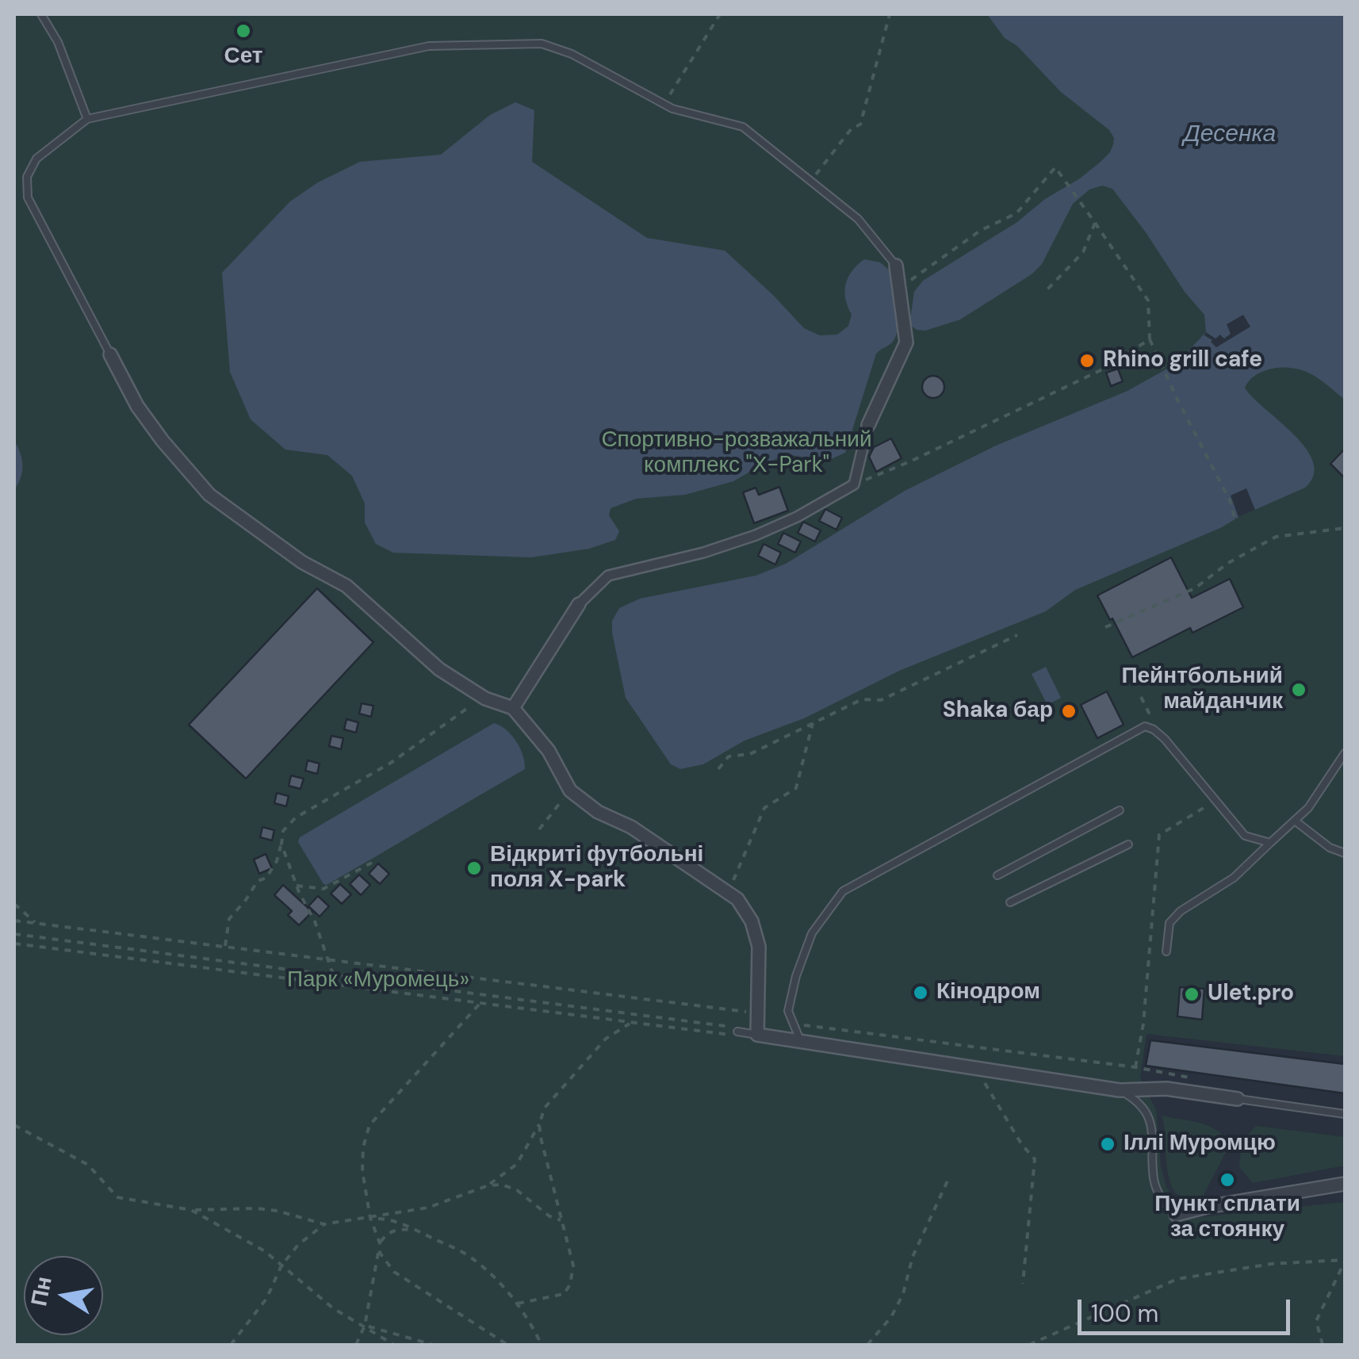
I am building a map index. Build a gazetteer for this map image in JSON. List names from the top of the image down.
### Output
{
  "water": ["Десенка"],
  "parks": ["Спортивно-розважальний комплекс \"Х-Park\"", "Парк «Муромець»"],
  "places": [
    "Сет",
    "Rhino grill cafe",
    "Пейнтбольний майданчик",
    "Shaka бар",
    "Відкриті футбольні поля X-park",
    "Кінодром",
    "Ulet.pro",
    "Іллі Муромцю",
    "Пункт сплати за стоянку"
  ],
  "scale_bar": "100 m",
  "north": "left"
}
